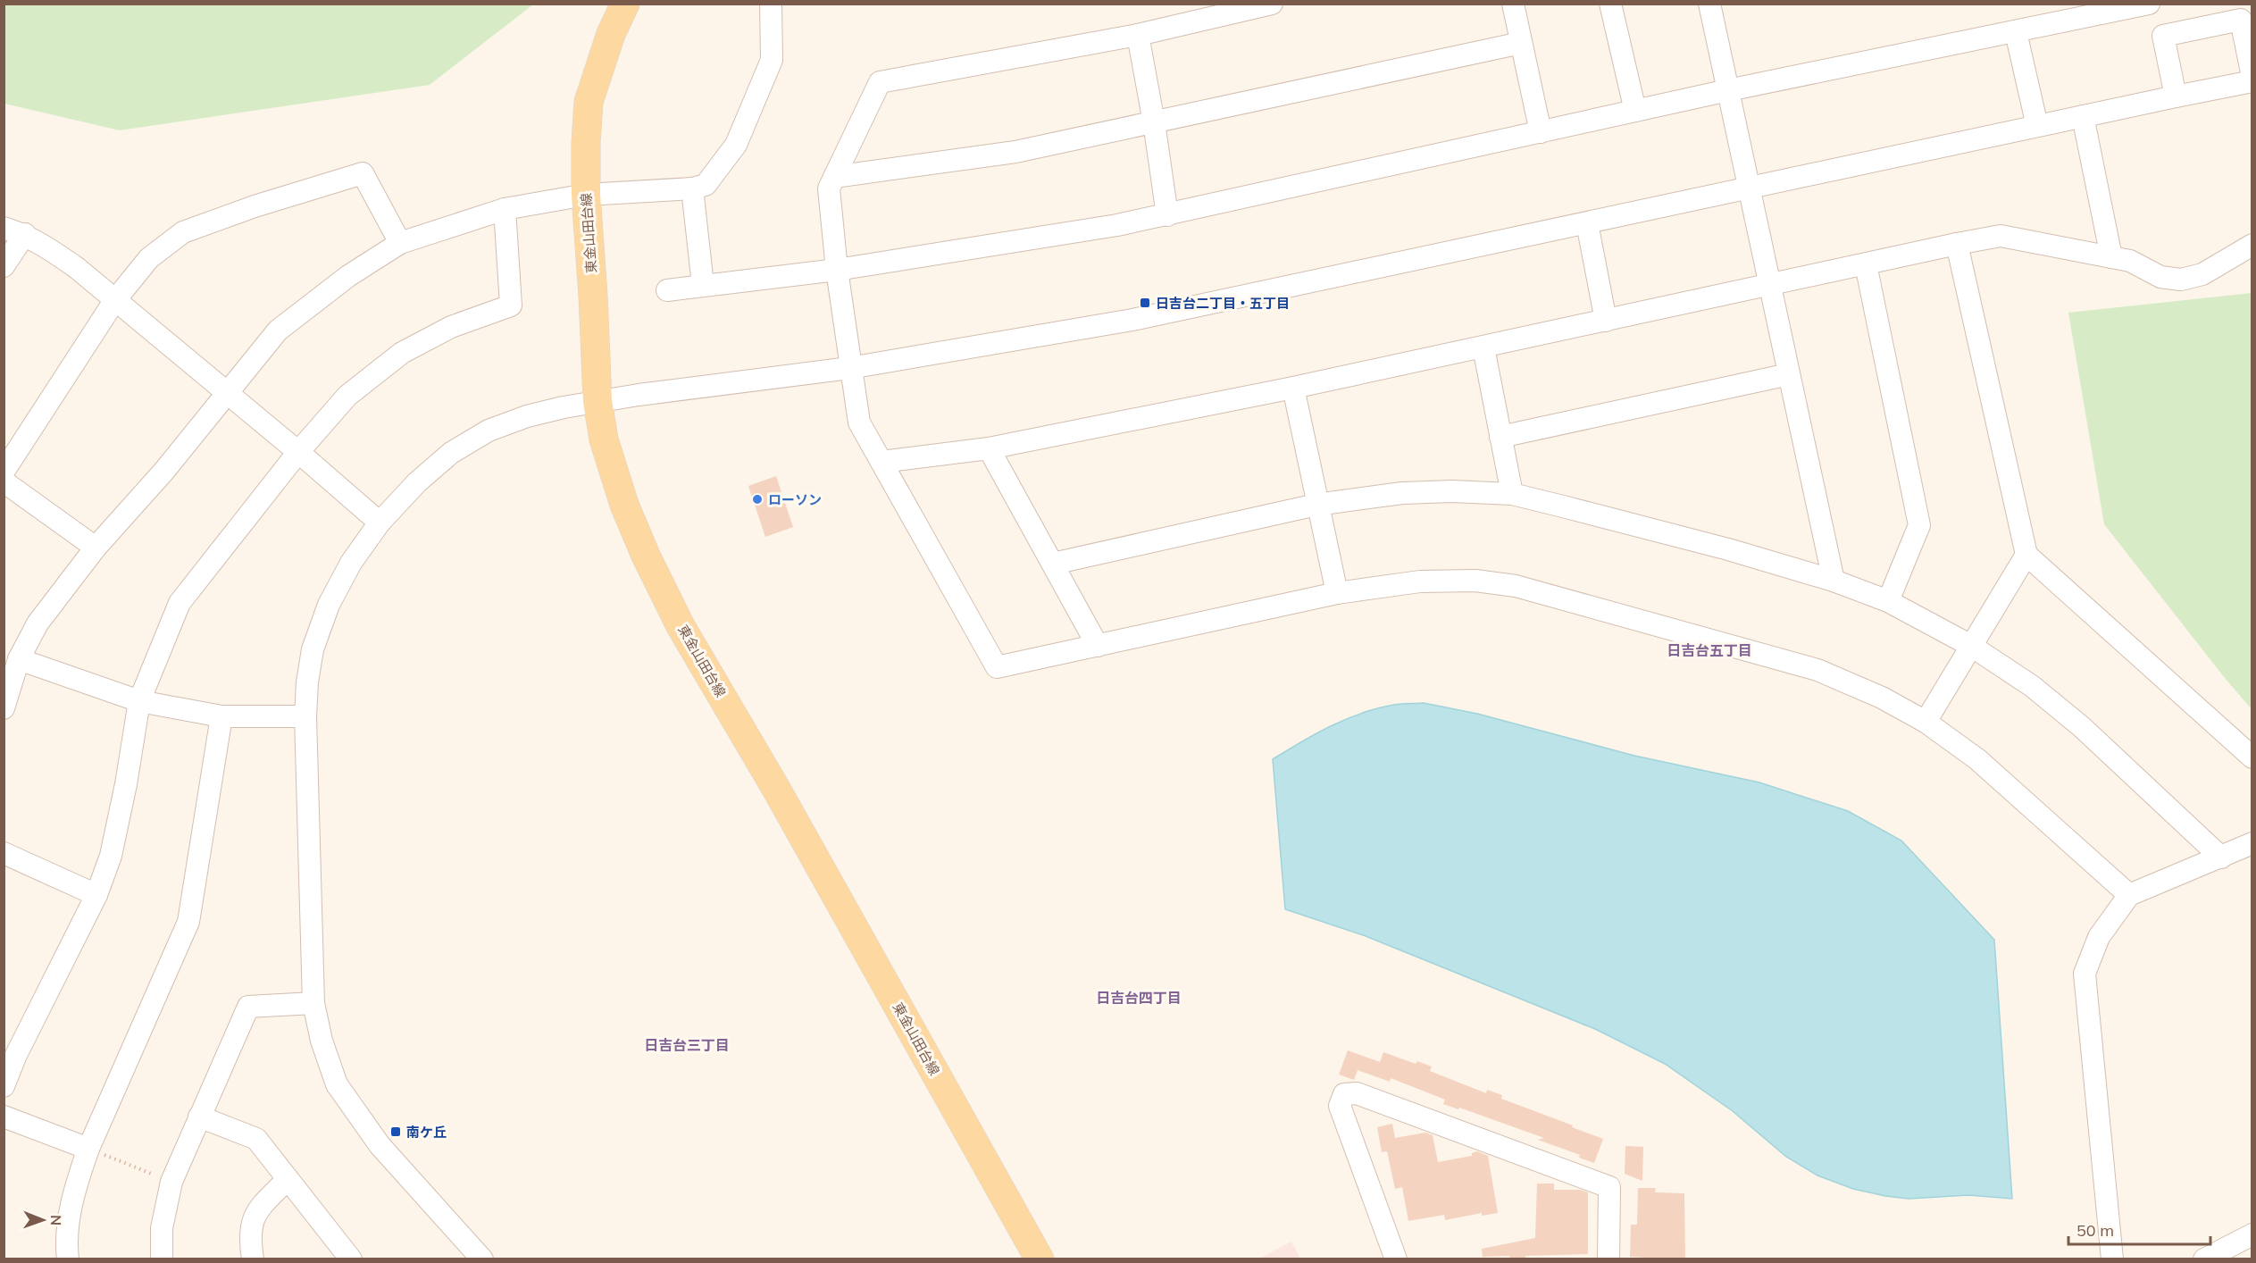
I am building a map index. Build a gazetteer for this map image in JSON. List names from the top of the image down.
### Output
{
  "streets": {
    "main road": ["東金山田台線"]
  },
  "districts": ["日吉台五丁目", "日吉台四丁目", "日吉台三丁目"],
  "places": {
    "transit": ["日吉台二丁目・五丁目", "南ケ丘"],
    "other": ["ローソン"]
  },
  "scale_bar": "50 m",
  "north": "right"
}
